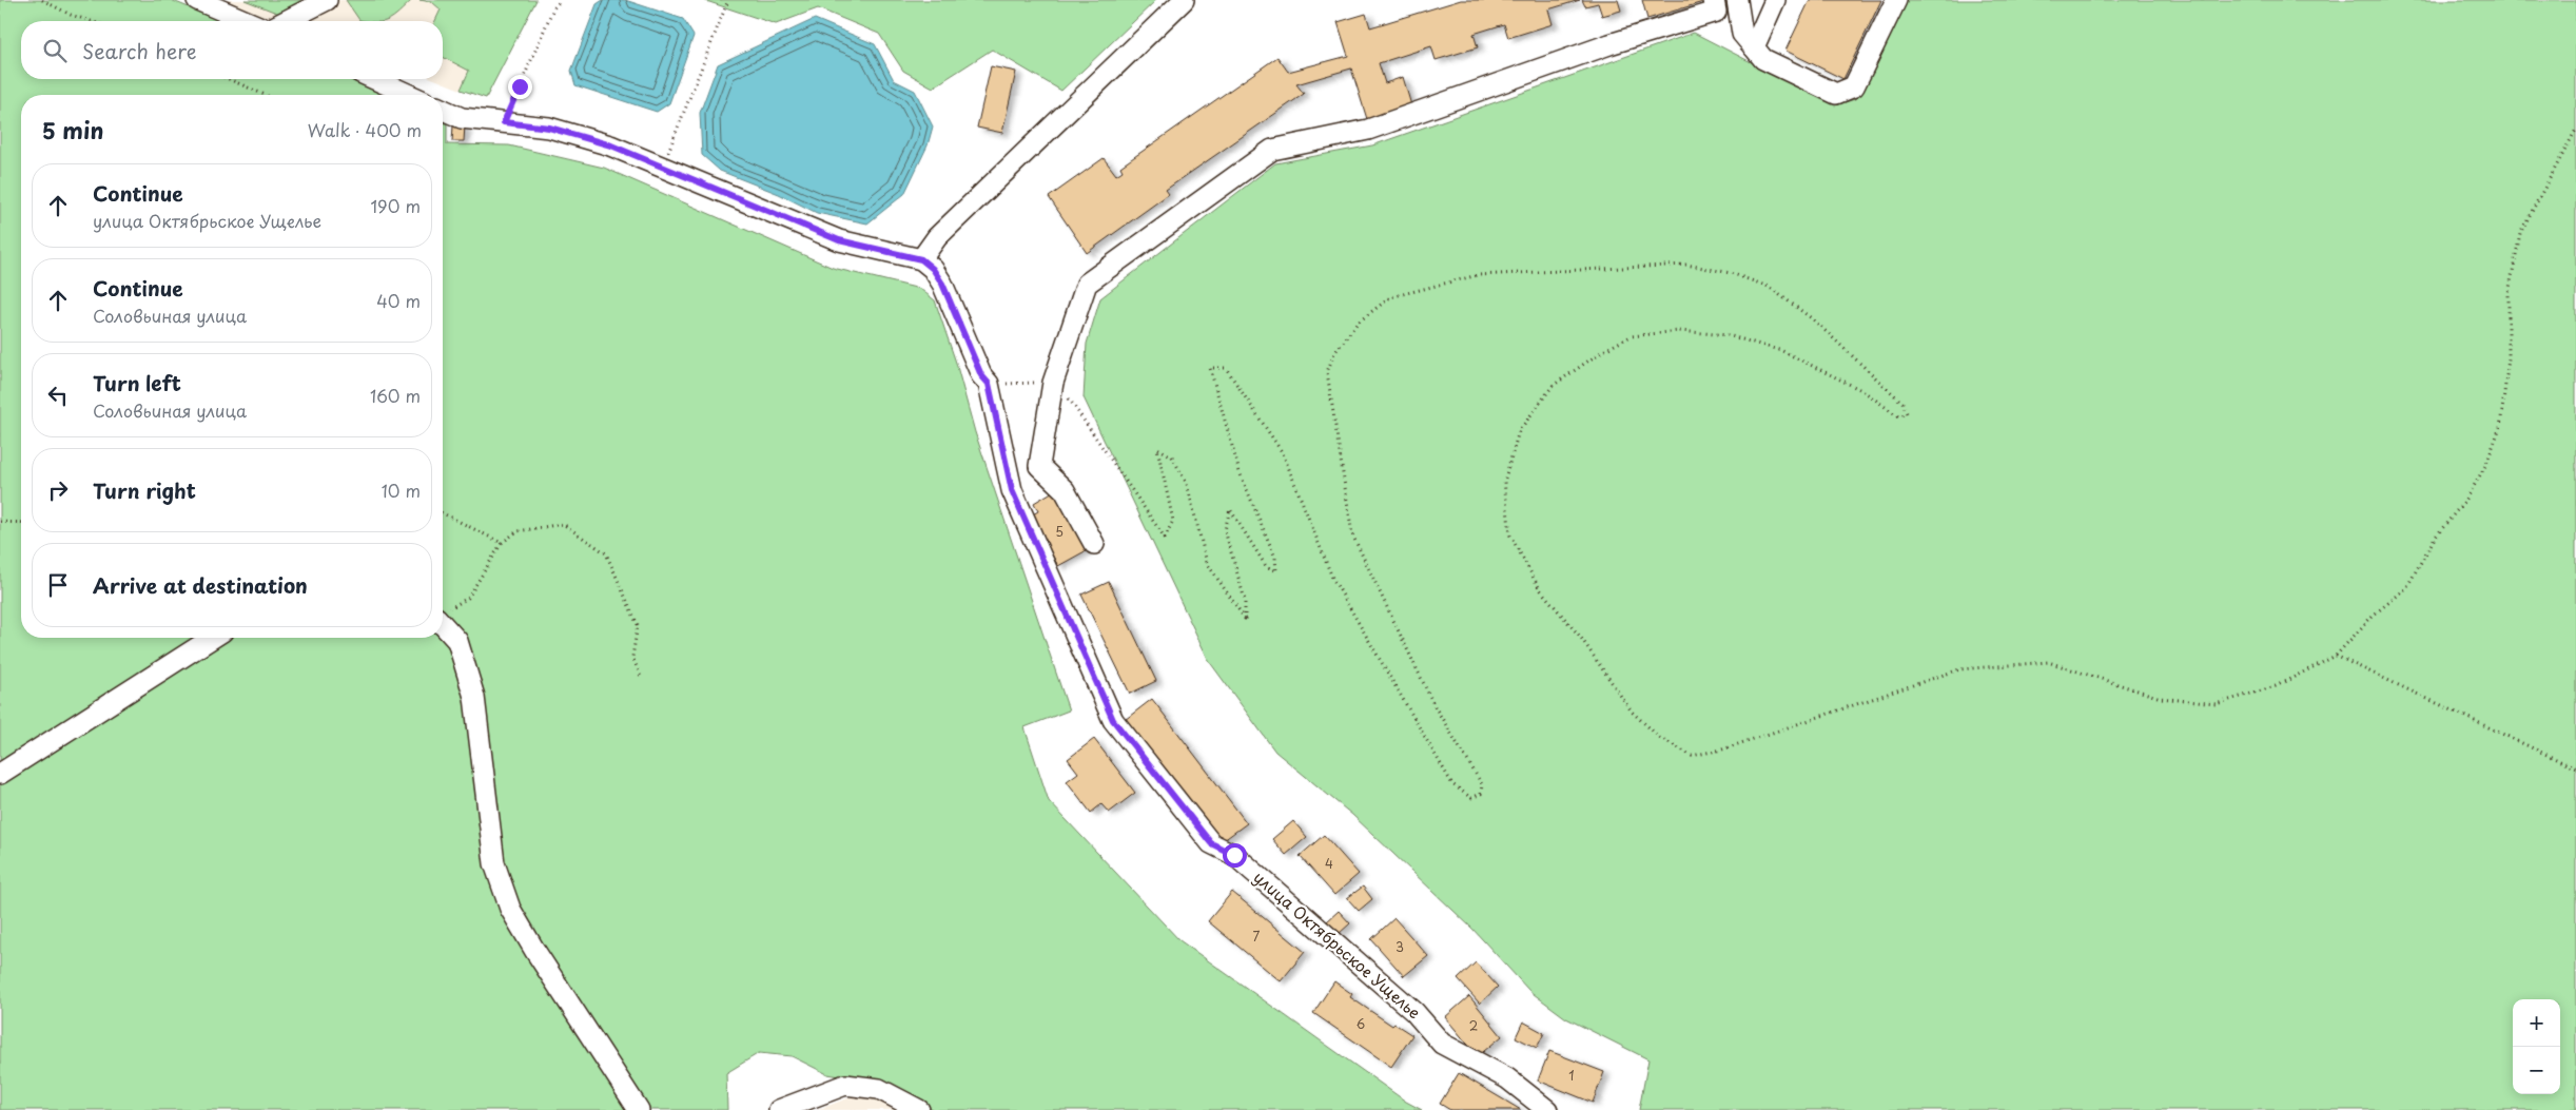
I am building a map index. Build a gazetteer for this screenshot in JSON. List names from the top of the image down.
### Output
{
  "streets": {
    "street": ["улица Октябрьское Ущелье"]
  },
  "house_numbers": [
    "5",
    "4",
    "7",
    "3",
    "6",
    "2",
    "1"
  ],
  "page": {
    "search": "Search here",
    "heading": ["5 min", "Walk · 400 m"],
    "list": [
      ["Continue", "улица Октябрьское Ущелье", "190 m"],
      ["Continue", "Соловьиная улица", "40 m"],
      ["Turn left", "Соловьиная улица", "160 m"],
      ["Turn right", "10 m"],
      "Arrive at destination"
    ],
    "map_buttons": ["+", "−"]
  }
}
